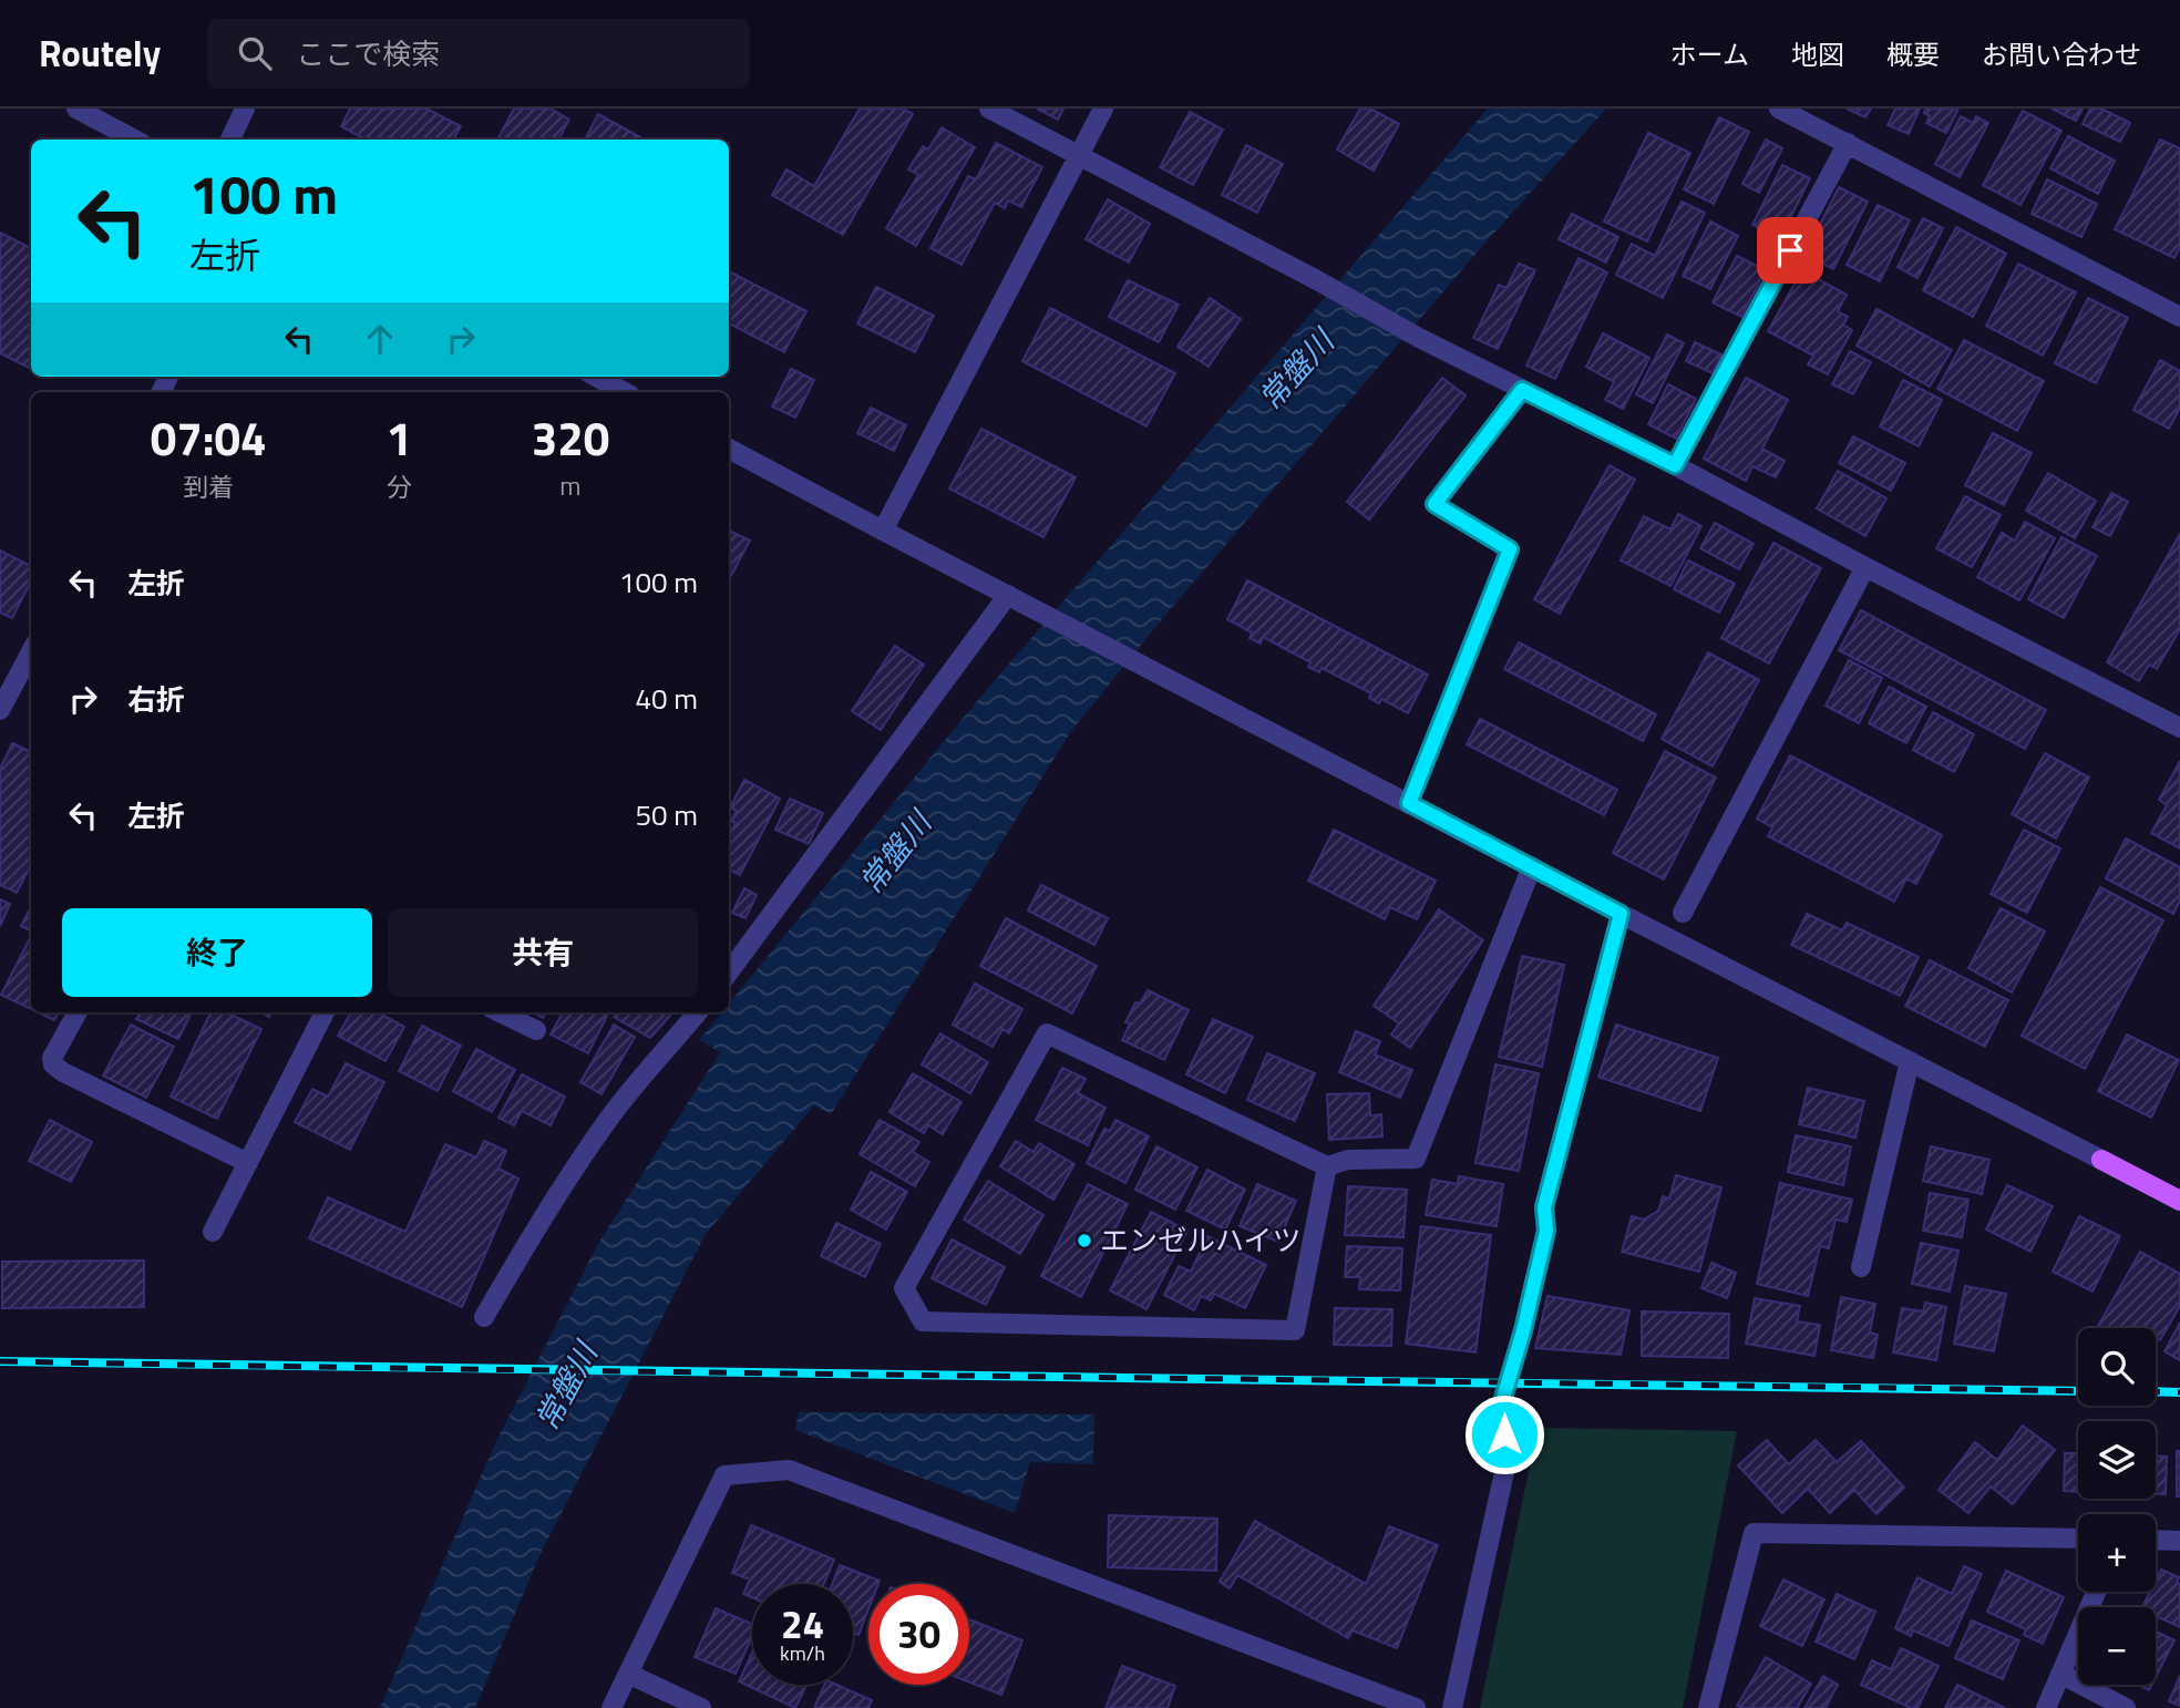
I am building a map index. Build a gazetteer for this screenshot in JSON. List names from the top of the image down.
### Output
{
  "water": ["常盤川"],
  "places": ["エンゼルハイツ"],
  "page": {
    "header": "Routely",
    "search": "ここで検索",
    "nav": [
      "ホーム",
      "地図",
      "概要",
      "お問い合わせ"
    ],
    "turn": ["100 m", "左折"],
    "eta": [
      "07:04",
      "到着",
      "1",
      "分",
      "320",
      "m"
    ],
    "list": [
      {
        "name": "左折",
        "value": "100 m"
      },
      {
        "name": "右折",
        "value": "40 m"
      },
      {
        "name": "左折",
        "value": "50 m"
      }
    ],
    "buttons": ["終了", "共有"],
    "map_buttons": ["+", "−"],
    "speed": "24 km/h",
    "limit": "30"
  }
}
